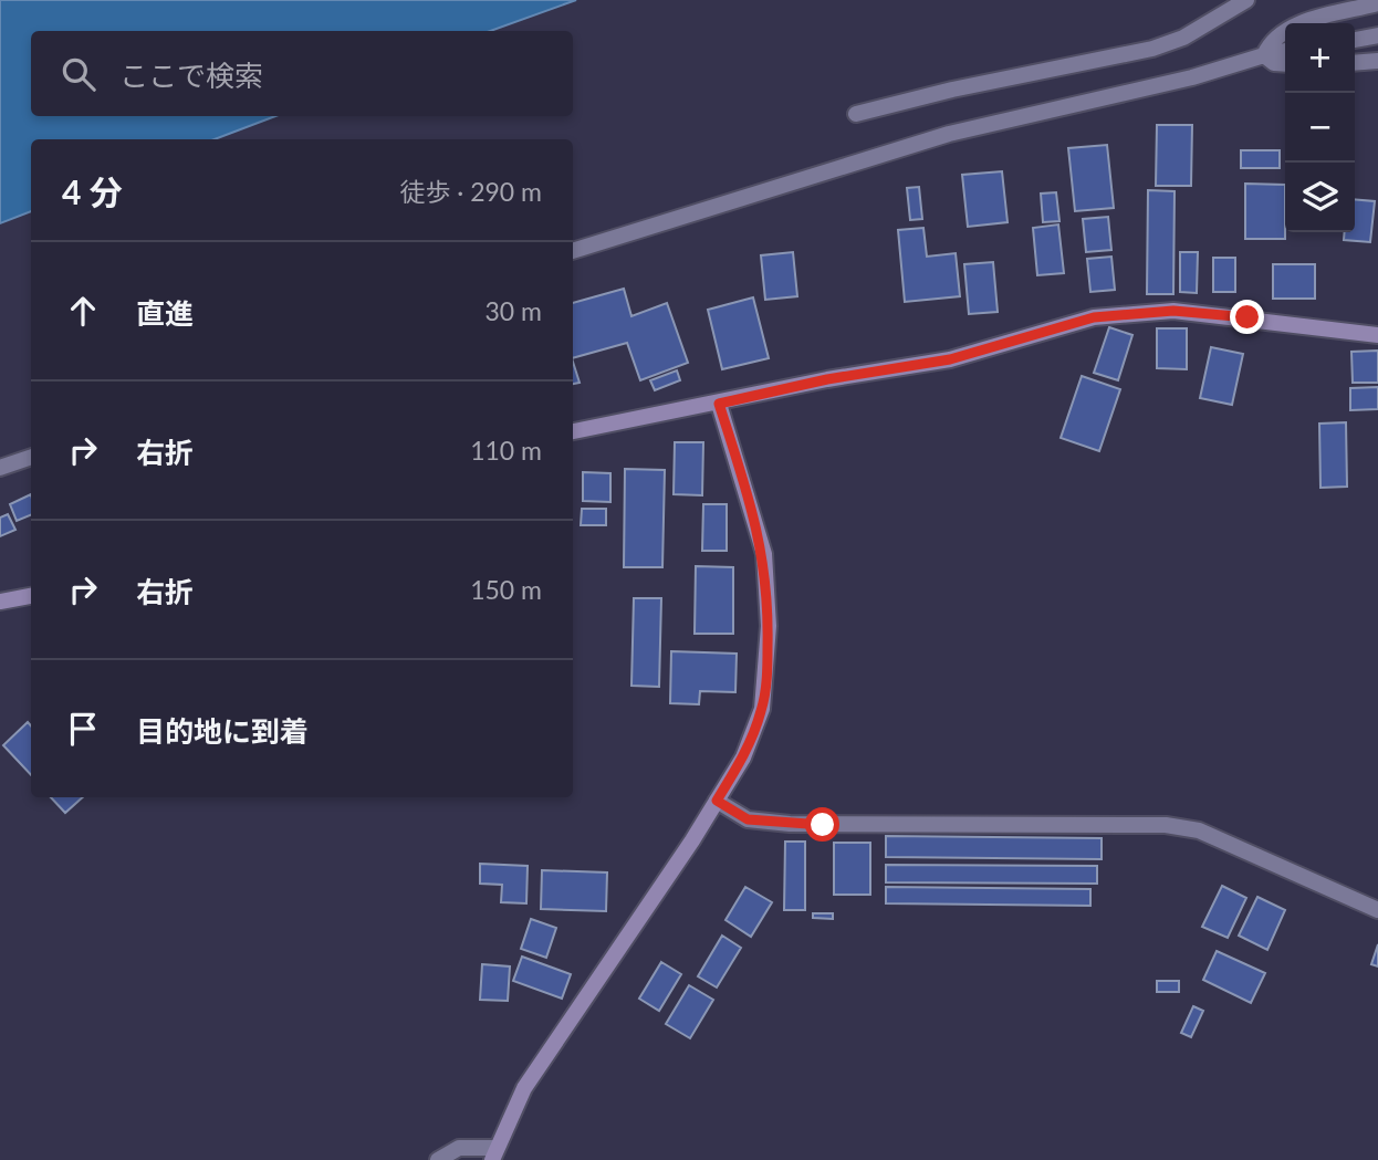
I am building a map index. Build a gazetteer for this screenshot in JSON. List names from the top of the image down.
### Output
{
  "page": {
    "map_buttons": ["+", "−"],
    "search": "ここで検索",
    "heading": ["4 分", "徒歩 · 290 m"],
    "list": [
      ["直進", "30 m"],
      ["右折", "110 m"],
      ["右折", "150 m"],
      "目的地に到着"
    ]
  }
}
